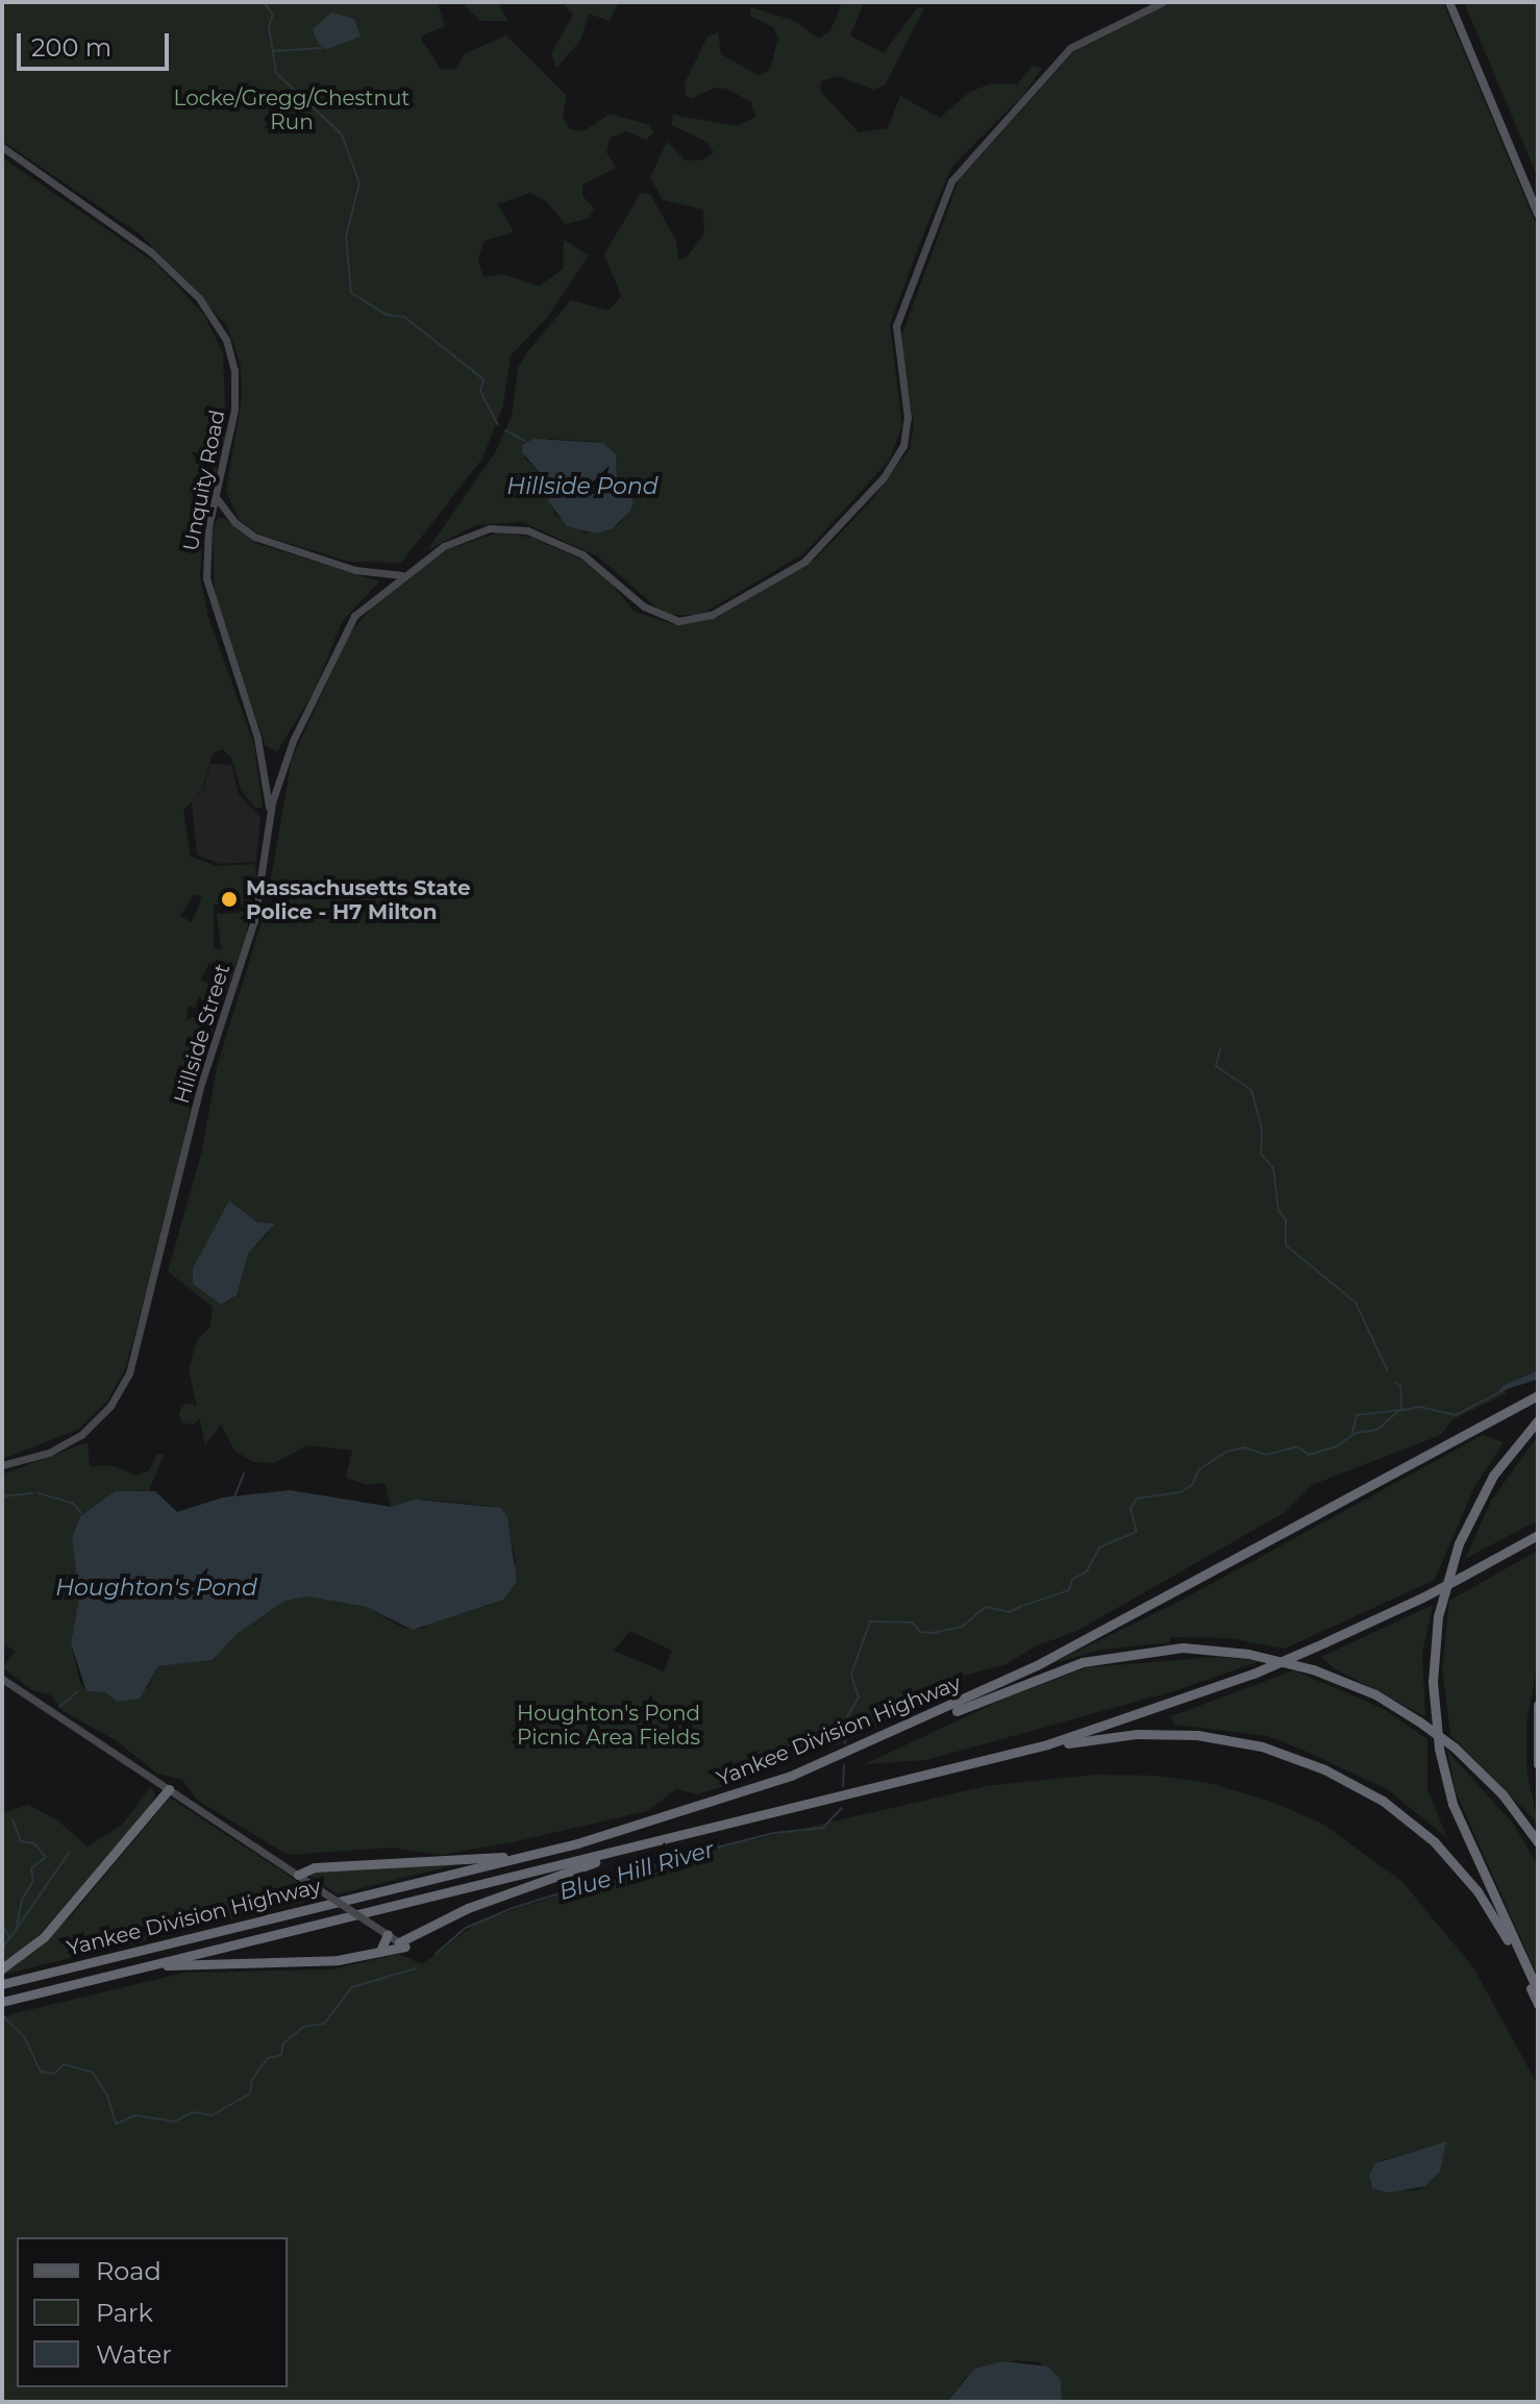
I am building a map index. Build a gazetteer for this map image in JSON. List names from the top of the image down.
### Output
{
  "streets": {
    "highway": ["Yankee Division Highway"],
    "main road": ["Unquity Road", "Hillside Street"]
  },
  "crossings": [
    ["Unquity Road", "Hillside Street"]
  ],
  "water": ["Hillside Pond", "Houghton's Pond", "Blue Hill River"],
  "parks": ["Locke/Gregg/Chestnut Run", "Houghton's Pond Picnic Area Fields"],
  "places": ["Massachusetts State Police - H7 Milton"],
  "legend": ["Road", "Park", "Water"],
  "scale_bar": "200 m"
}
